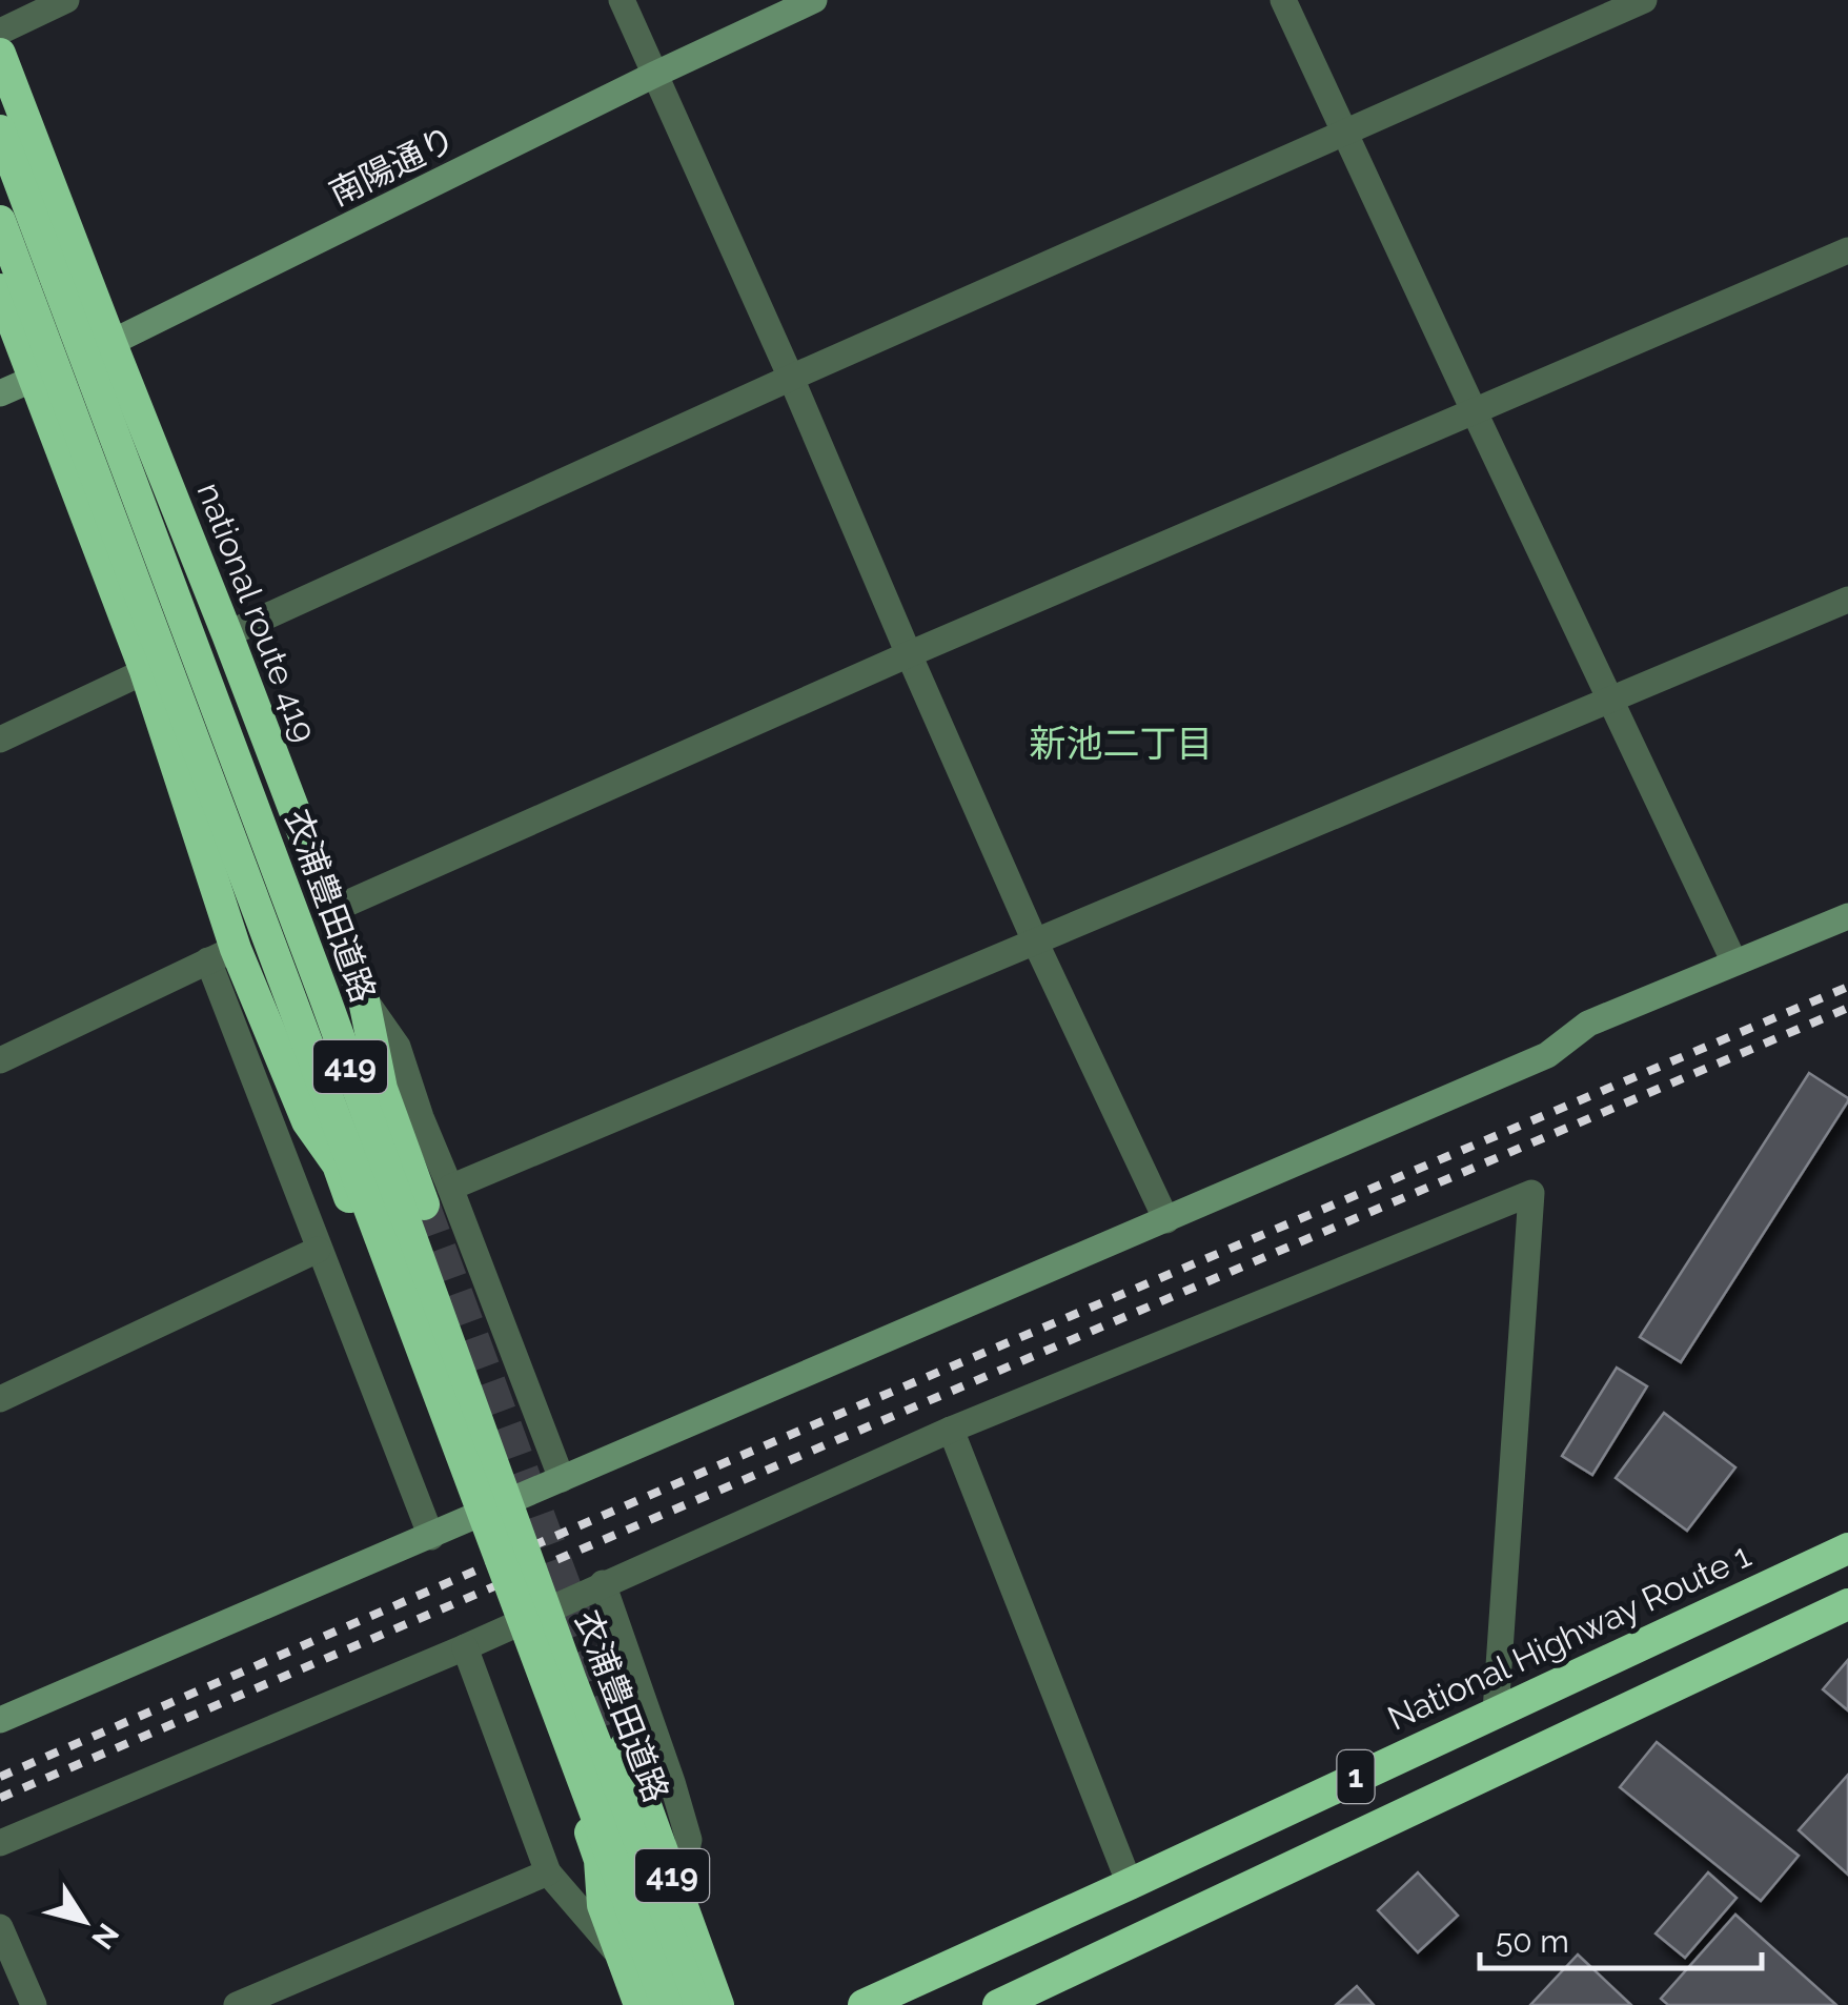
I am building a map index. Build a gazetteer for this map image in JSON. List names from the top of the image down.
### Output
{
  "streets": {
    "highway": [
      "national route 419",
      "衣浦豊田道路",
      "419",
      "National Highway Route 1",
      "1"
    ],
    "street": ["南陽通り"]
  },
  "crossings": [
    ["南陽通り", "national route 419"],
    ["南陽通り", "419"]
  ],
  "districts": ["新池二丁目"],
  "scale_bar": "50 m",
  "north": "bottom right"
}
